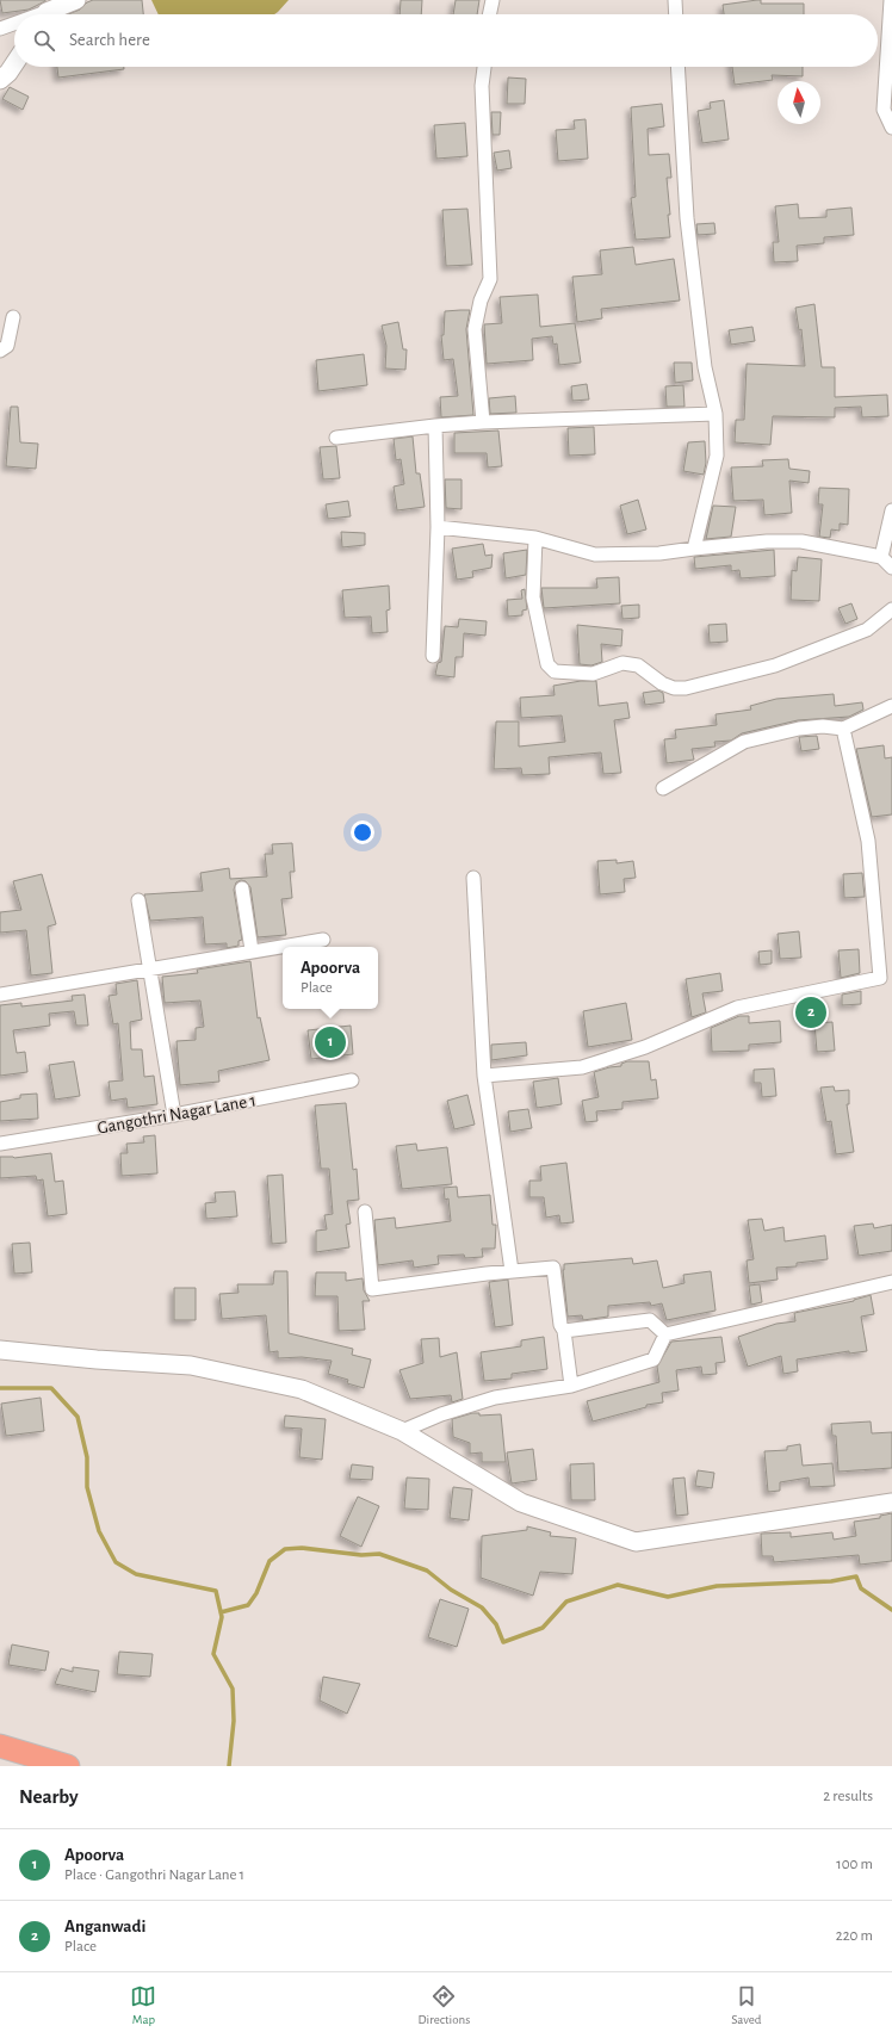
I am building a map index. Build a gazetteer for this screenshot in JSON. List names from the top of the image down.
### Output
{
  "streets": {
    "street": ["Gangothri Nagar Lane 1"]
  },
  "north": "top",
  "page": {
    "search": "Search here",
    "popup": ["Apoorva", "Place"],
    "pins": ["2", "1"],
    "heading": ["Nearby", "2 results"],
    "list": [
      {
        "mark": "1",
        "name": "Apoorva",
        "note": "Place · Gangothri Nagar Lane 1",
        "value": "100 m"
      },
      {
        "mark": "2",
        "name": "Anganwadi",
        "note": "Place",
        "value": "220 m"
      }
    ],
    "nav": ["Map", "Directions", "Saved"]
  }
}
